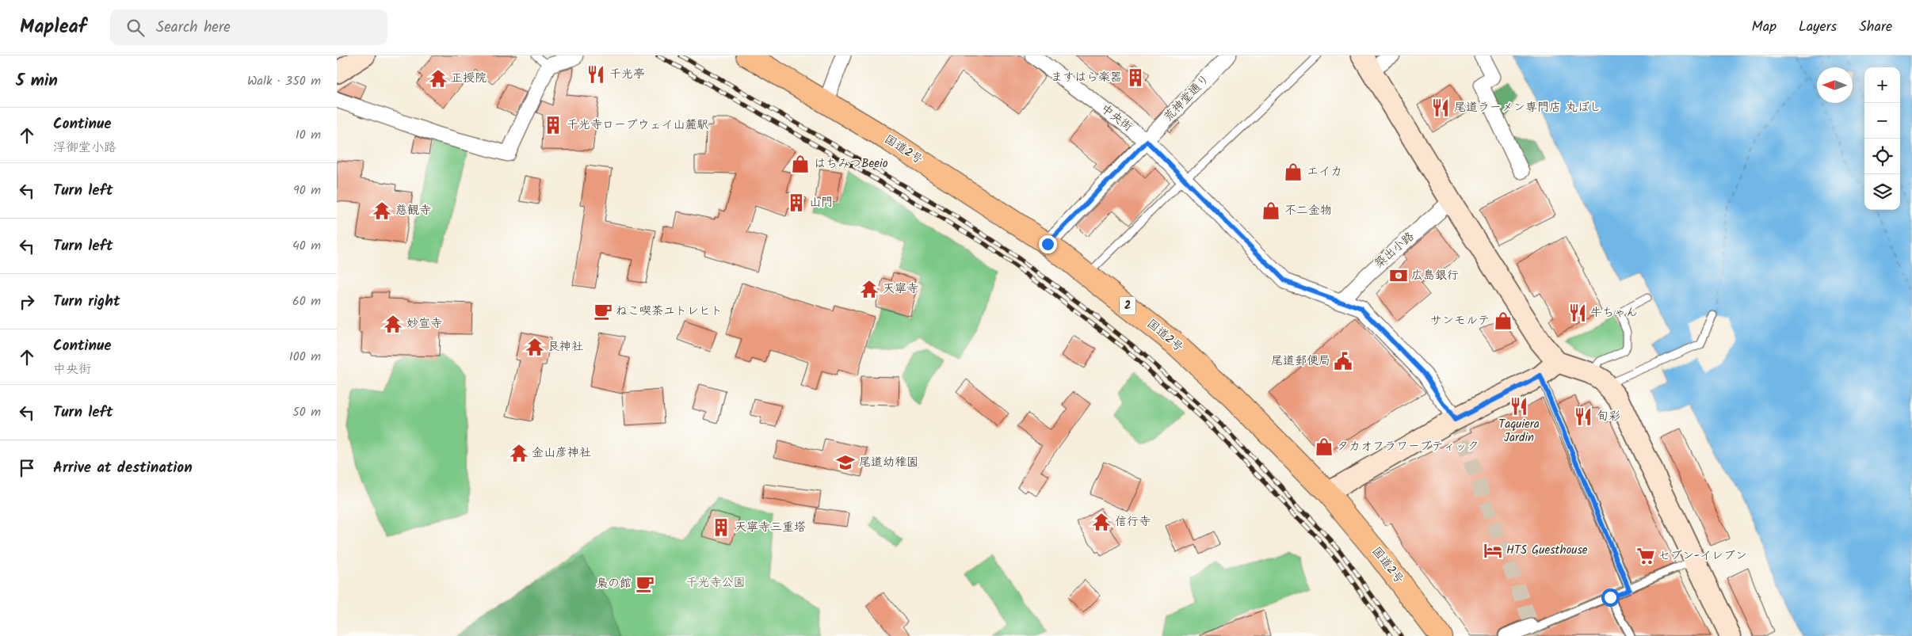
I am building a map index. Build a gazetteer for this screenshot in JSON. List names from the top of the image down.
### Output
{
  "streets": {
    "highway": ["国道2号", "2"],
    "street": ["荒神堂通り", "中央街", "築出小路"]
  },
  "crossings": [
    ["荒神堂通り", "中央街"],
    ["荒神堂通り", "国道2号"],
    ["中央街", "築出小路"]
  ],
  "parks": ["千光寺公園"],
  "places": {
    "restaurant": [
      "千光亭",
      "尾道ラーメン専門店 丸ぼし",
      "牛ちゃん",
      "Taquiera Jardin",
      "旬彩"
    ],
    "building": [
      "ますはら楽器",
      "千光寺ロープウェイ山麓駅",
      "山門",
      "天寧寺三重塔"
    ],
    "temple": [
      "正授院",
      "慈観寺",
      "天寧寺",
      "妙宣寺",
      "艮神社",
      "金山彦神社",
      "信行寺"
    ],
    "shop": [
      "はちみつBeeio",
      "エイカ",
      "不二金物",
      "サンモルテ",
      "タカオフラワーブティック"
    ],
    "bank": ["広島銀行"],
    "cafe": ["ねこ喫茶ユトレヒト", "梟の館"],
    "public building": ["尾道郵便局"],
    "school or university": ["尾道幼稚園"],
    "hotel": ["HTS Guesthouse"],
    "supermarket": ["セブン-イレブン"]
  },
  "north": "left",
  "page": {
    "header": "Mapleaf",
    "search": "Search here",
    "nav": ["Map", "Layers", "Share"],
    "heading": ["5 min", "Walk · 350 m"],
    "map_buttons": ["+", "−"],
    "list": [
      ["Continue", "浮御堂小路", "10 m"],
      ["Turn left", "90 m"],
      ["Turn left", "40 m"],
      ["Turn right", "60 m"],
      ["Continue", "中央街", "100 m"],
      ["Turn left", "50 m"],
      "Arrive at destination"
    ]
  }
}
